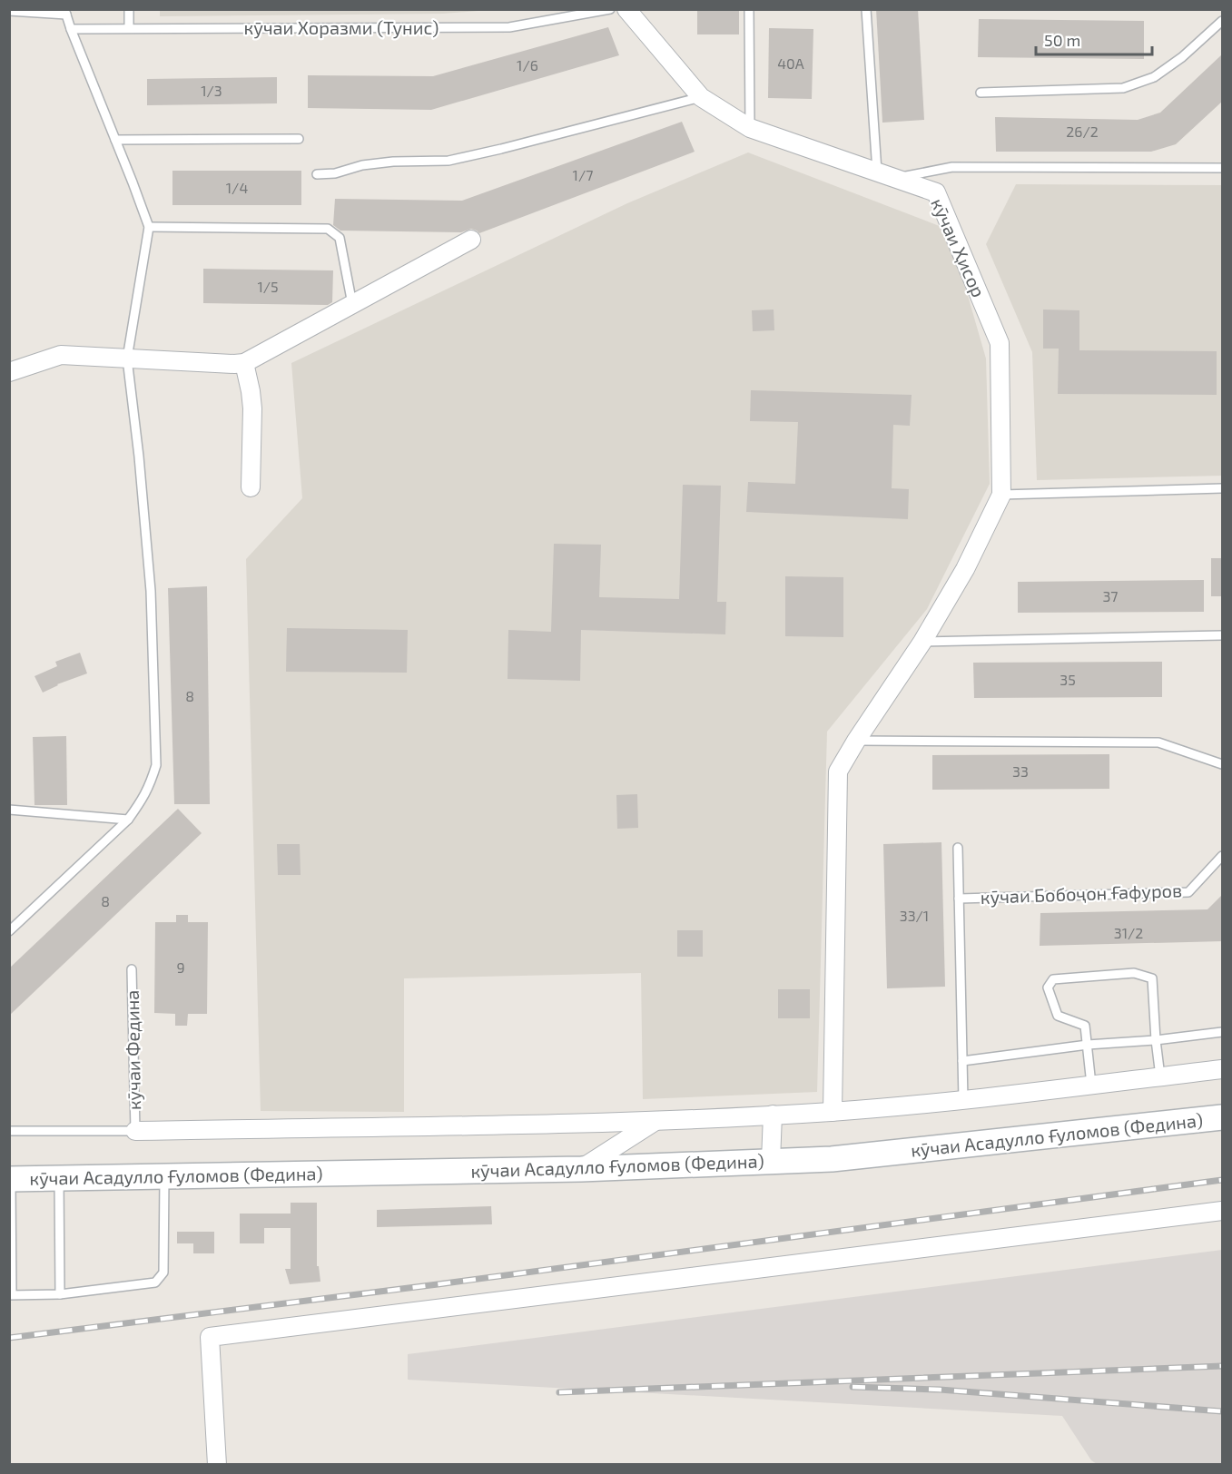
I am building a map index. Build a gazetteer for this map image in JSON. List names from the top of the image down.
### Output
{
  "streets": {
    "street": ["кӯчаи Ҳисор", "кӯчаи Асадулло Ғуломов (Федина)"],
    "lane": ["кӯчаи Хоразми (Тунис)", "кӯчаи Бобоҷон Ғафуров", "кӯчаи Федина"]
  },
  "house_numbers": [
    "40А",
    "1/6",
    "1/3",
    "26/2",
    "1/7",
    "1/4",
    "1/5",
    "37",
    "35",
    "8",
    "33",
    "8",
    "33/1",
    "31/2",
    "9"
  ],
  "scale_bar": "50 m"
}
